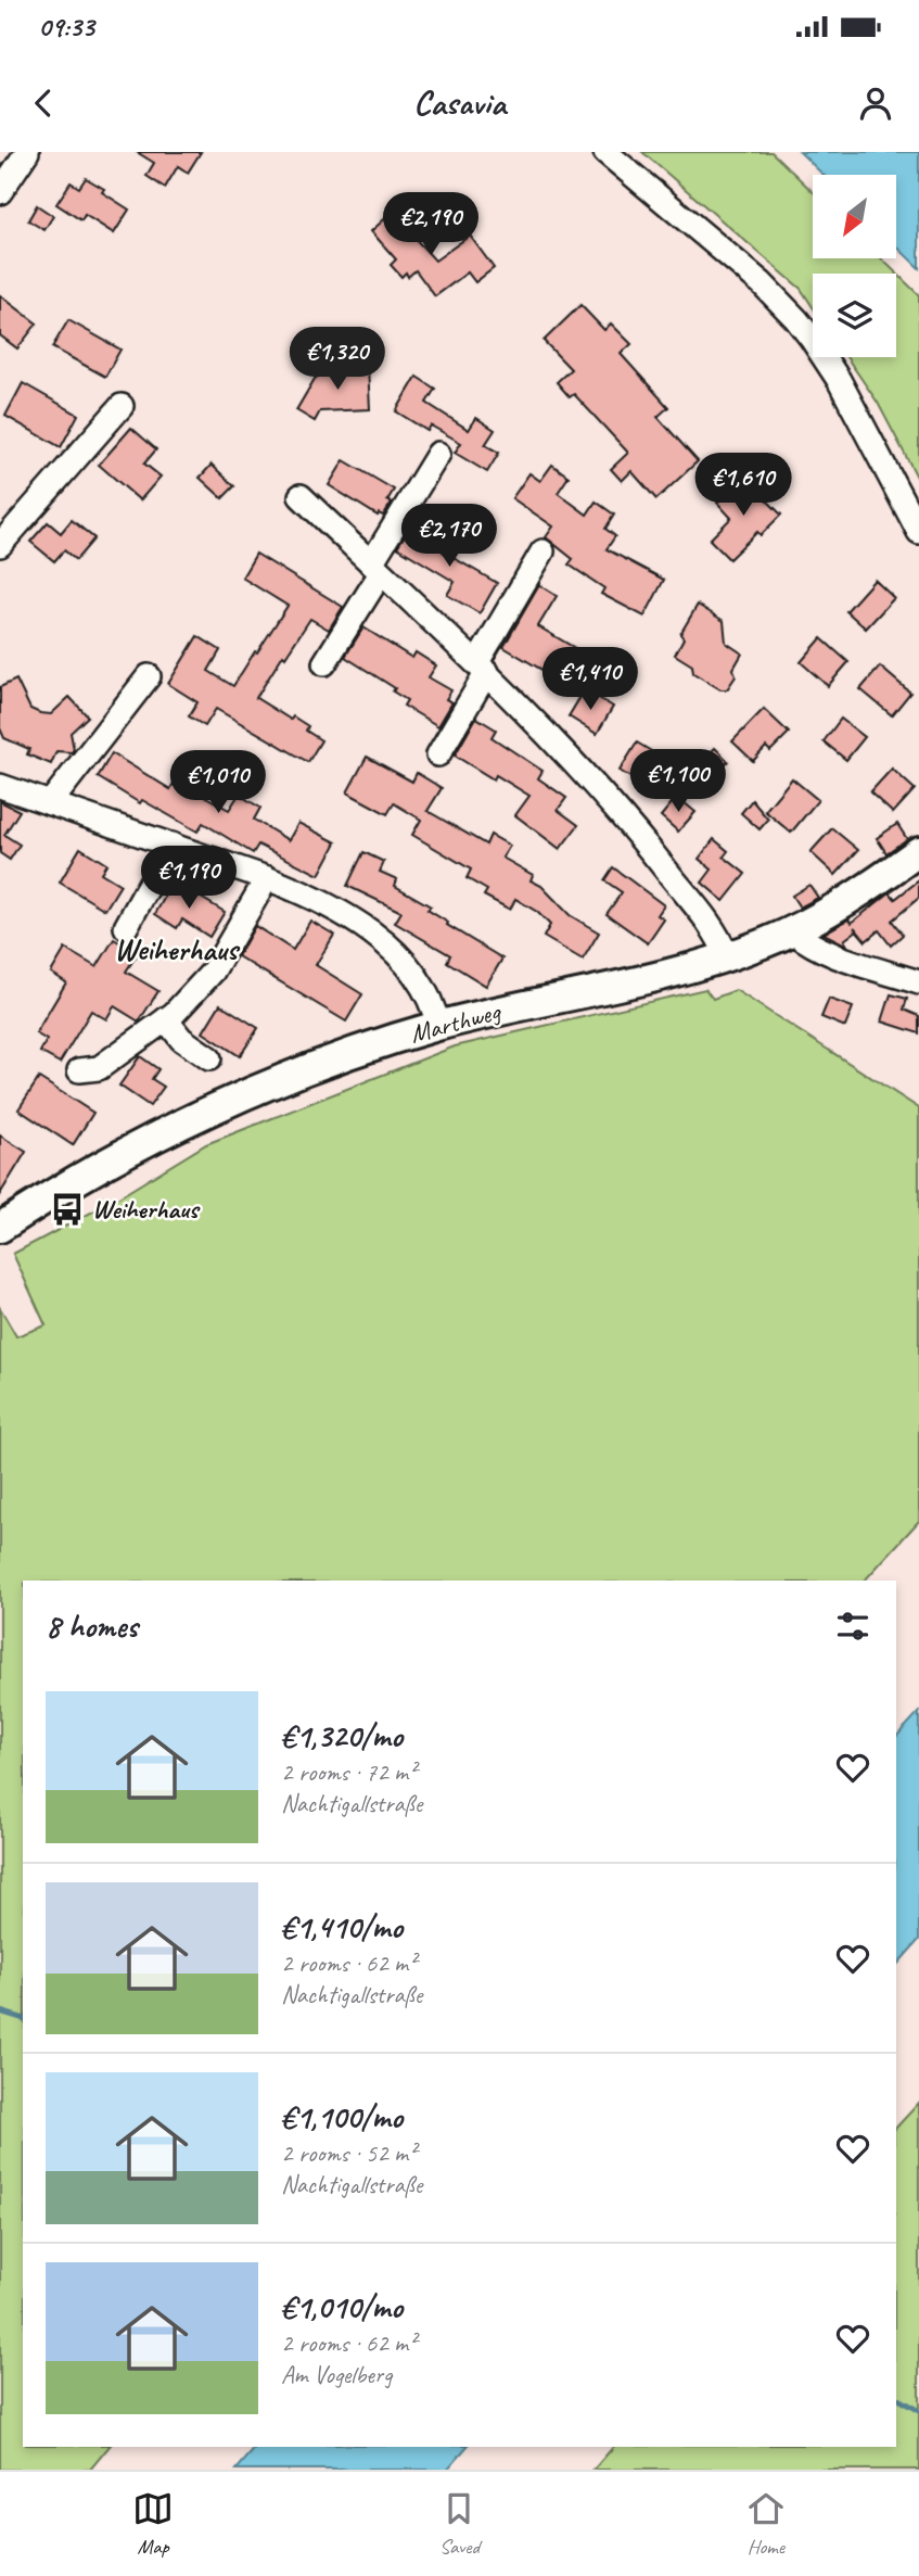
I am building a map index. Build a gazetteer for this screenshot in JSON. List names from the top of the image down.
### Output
{
  "streets": {
    "main road": ["Marthweg"]
  },
  "districts": ["Weiherhaus"],
  "places": {
    "bus stop": ["Weiherhaus"]
  },
  "north": "bottom left",
  "page": {
    "status": "09:33",
    "header": "Casavia",
    "price": [
      "€2,190",
      "€1,320",
      "€1,610",
      "€2,170",
      "€1,410",
      "€1,100",
      "€1,010",
      "€1,190"
    ],
    "heading": "8 homes",
    "list": [
      {
        "name": "€1,320/mo",
        "note": "2 rooms · 72 m² · Nachtigallstraße"
      },
      {
        "name": "€1,410/mo",
        "note": "2 rooms · 62 m² · Nachtigallstraße"
      },
      {
        "name": "€1,100/mo",
        "note": "2 rooms · 52 m² · Nachtigallstraße"
      },
      {
        "name": "€1,010/mo",
        "note": "2 rooms · 62 m² · Am Vogelberg"
      }
    ],
    "tabs": ["Map", "Saved", "Home"]
  }
}
